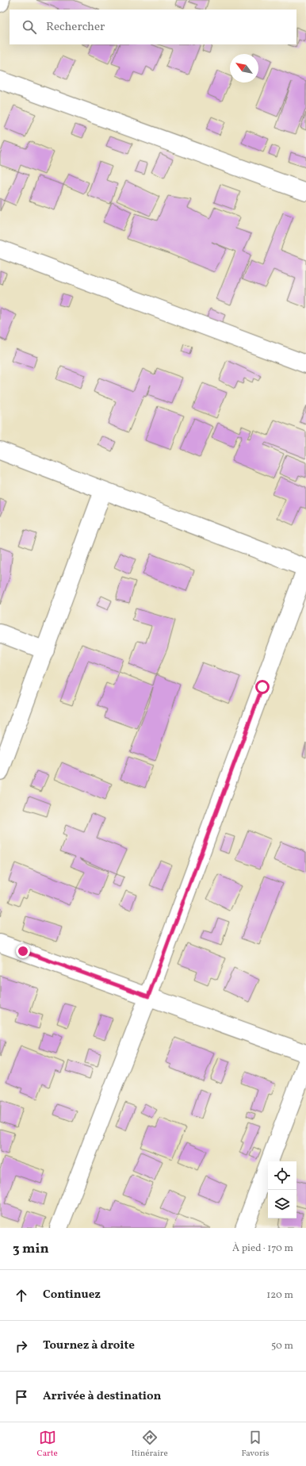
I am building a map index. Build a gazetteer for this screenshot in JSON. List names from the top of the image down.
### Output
{
  "north": "top left",
  "page": {
    "search": "Rechercher",
    "heading": ["3 min", "À pied · 170 m"],
    "list": [
      ["Continuez", "120 m"],
      ["Tournez à droite", "50 m"],
      "Arrivée à destination"
    ],
    "nav": ["Carte", "Itinéraire", "Favoris"]
  }
}
